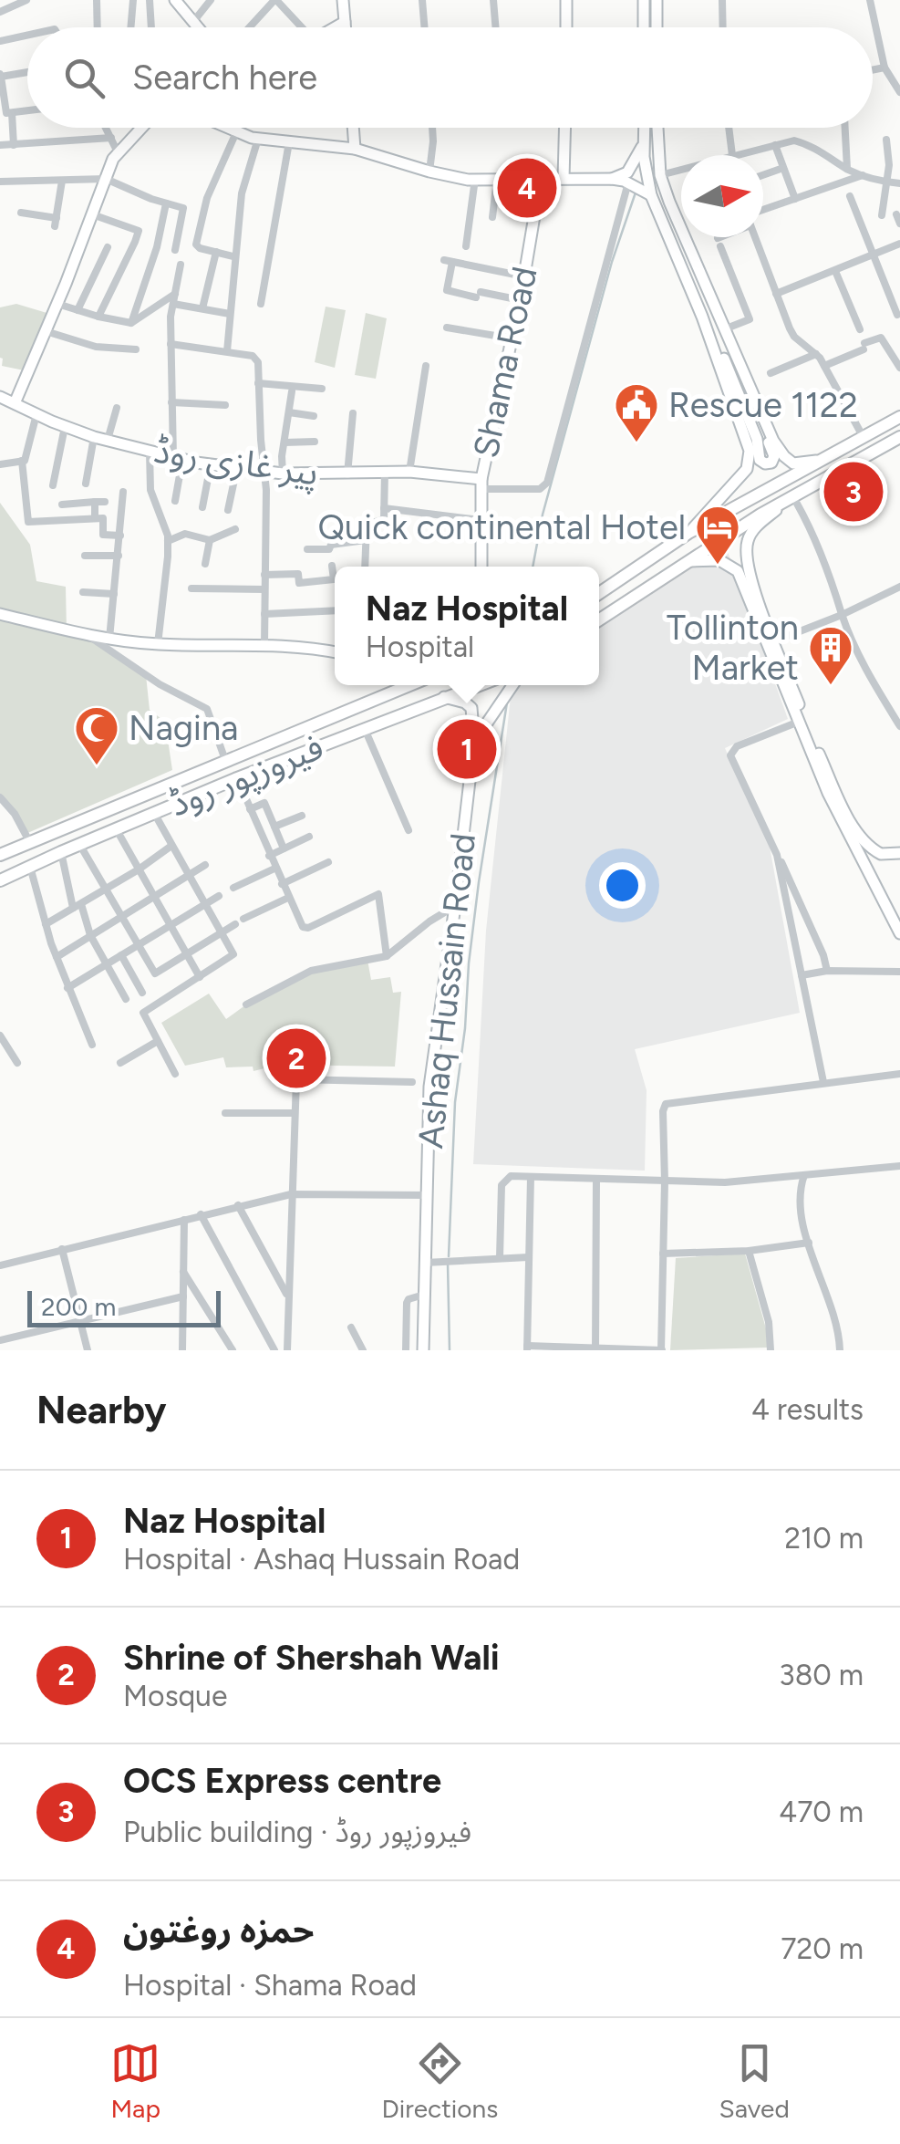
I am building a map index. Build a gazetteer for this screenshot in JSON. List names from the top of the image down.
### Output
{
  "streets": {
    "main road": [
      "Shama Road",
      "پیر غازی روڈ",
      "فیروزپور روڈ",
      "Ashaq Hussain Road"
    ]
  },
  "crossings": [
    ["Shama Road", "پیر غازی روڈ"],
    ["فیروزپور روڈ", "Ashaq Hussain Road"]
  ],
  "places": {
    "public building": ["Rescue 1122"],
    "hotel": ["Quick continental Hotel"],
    "building": ["Tollinton Market"],
    "mosque": ["Nagina"]
  },
  "scale_bar": "200 m",
  "north": "right",
  "page": {
    "search": "Search here",
    "pins": [
      "4",
      "3",
      "1",
      "2"
    ],
    "popup": ["Naz Hospital", "Hospital"],
    "scale": "200 m",
    "heading": ["Nearby", "4 results"],
    "list": [
      {
        "mark": "1",
        "name": "Naz Hospital",
        "note": "Hospital · Ashaq Hussain Road",
        "value": "210 m"
      },
      {
        "mark": "2",
        "name": "Shrine of Shershah Wali",
        "note": "Mosque",
        "value": "380 m"
      },
      {
        "mark": "3",
        "name": "OCS Express centre",
        "note": "Public building · فیروزپور روڈ",
        "value": "470 m"
      },
      {
        "mark": "4",
        "name": "حمزه روغتون",
        "note": "Hospital · Shama Road",
        "value": "720 m"
      }
    ],
    "nav": ["Map", "Directions", "Saved"]
  }
}
